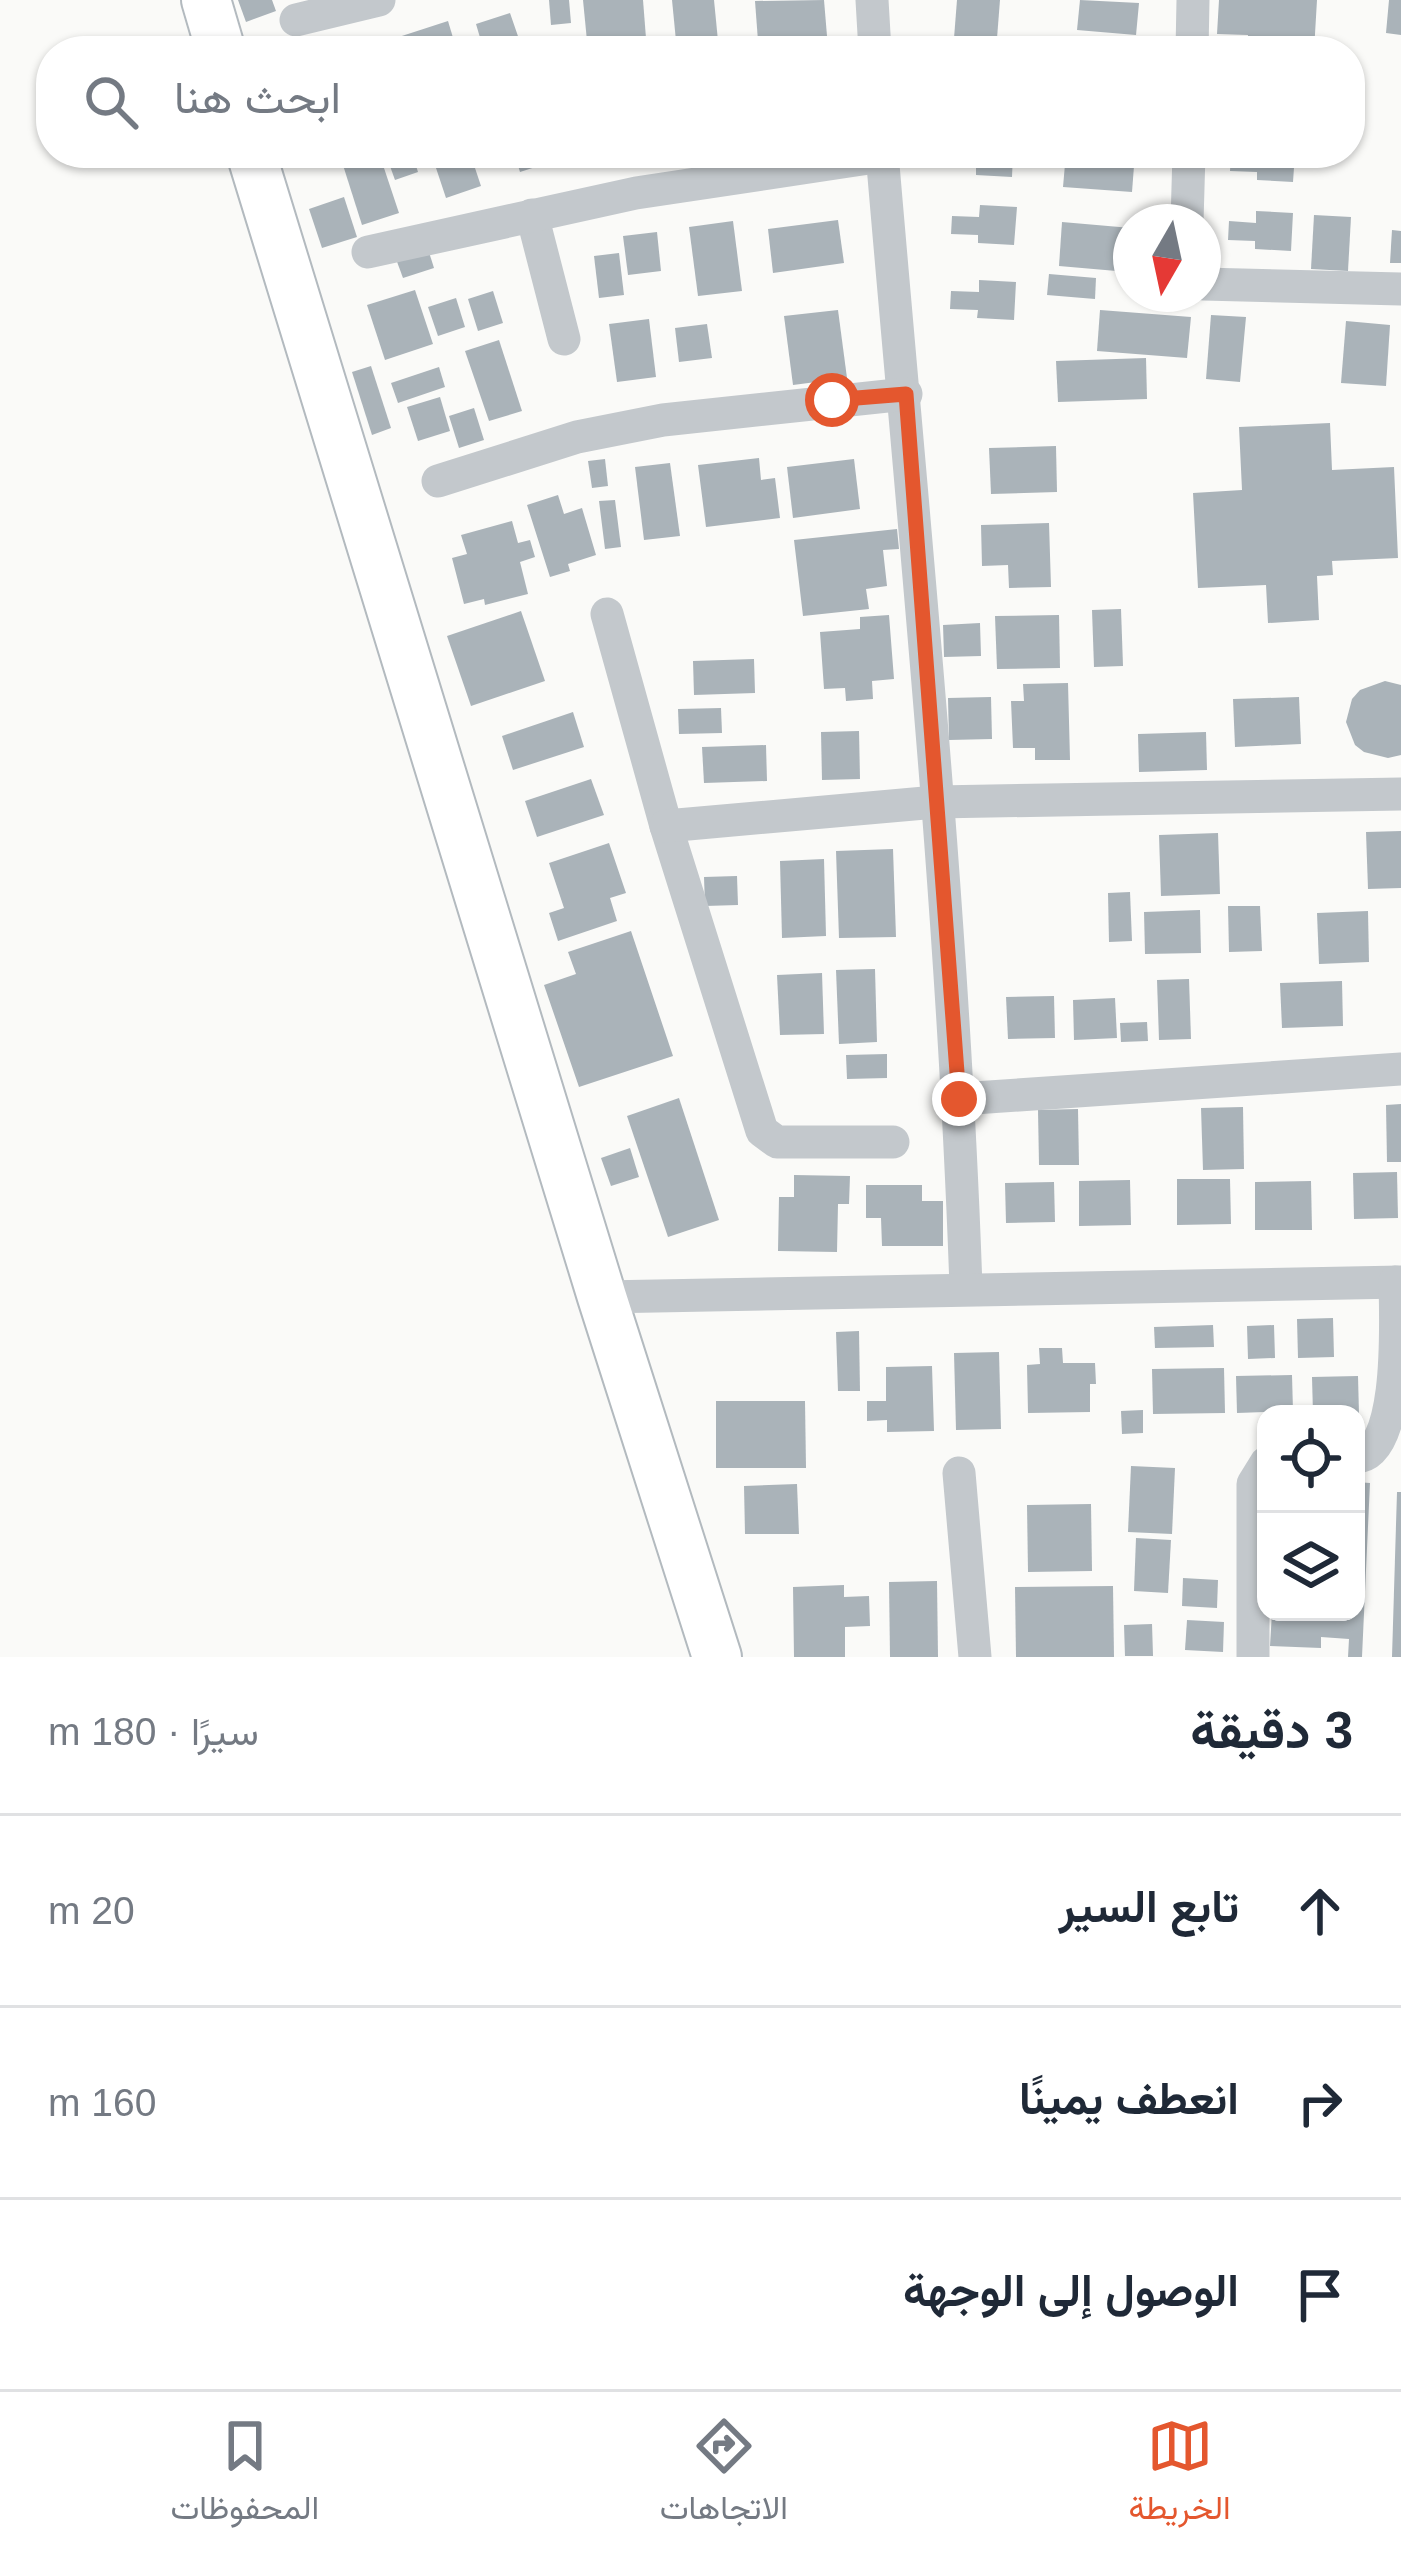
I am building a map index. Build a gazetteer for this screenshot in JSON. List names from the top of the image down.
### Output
{
  "north": "bottom",
  "page": {
    "search": "ابحث هنا",
    "heading": ["3 دقيقة", "سيرًا · 180 m"],
    "list": [
      ["تابع السير", "20 m"],
      ["انعطف يمينًا", "160 m"],
      "الوصول إلى الوجهة"
    ],
    "nav": ["الخريطة", "الاتجاهات", "المحفوظات"]
  }
}
